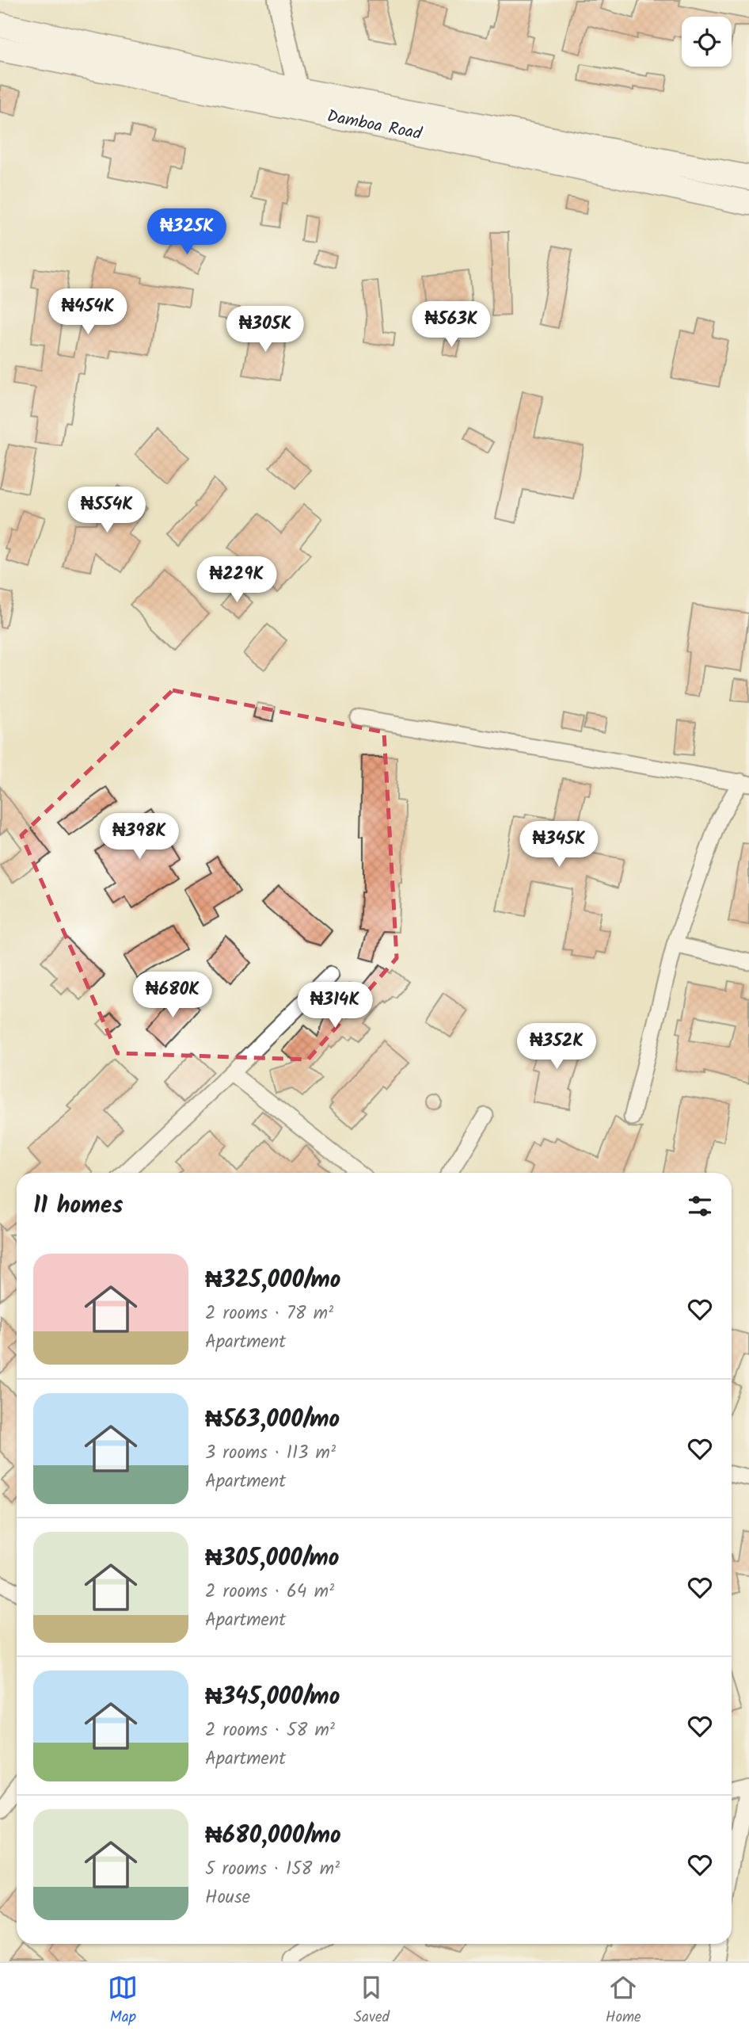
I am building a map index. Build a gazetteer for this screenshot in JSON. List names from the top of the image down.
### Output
{
  "streets": {
    "main road": ["Damboa Road"]
  },
  "page": {
    "price": [
      "₦325K",
      "₦454K",
      "₦563K",
      "₦305K",
      "₦554K",
      "₦229K",
      "₦398K",
      "₦345K",
      "₦680K",
      "₦314K",
      "₦352K"
    ],
    "heading": "11 homes",
    "list": [
      {
        "name": "₦325,000/mo",
        "note": "2 rooms · 78 m² · Apartment"
      },
      {
        "name": "₦563,000/mo",
        "note": "3 rooms · 113 m² · Apartment"
      },
      {
        "name": "₦305,000/mo",
        "note": "2 rooms · 64 m² · Apartment"
      },
      {
        "name": "₦345,000/mo",
        "note": "2 rooms · 58 m² · Apartment"
      },
      {
        "name": "₦680,000/mo",
        "note": "5 rooms · 158 m² · House"
      }
    ],
    "tabs": ["Map", "Saved", "Home"]
  }
}
